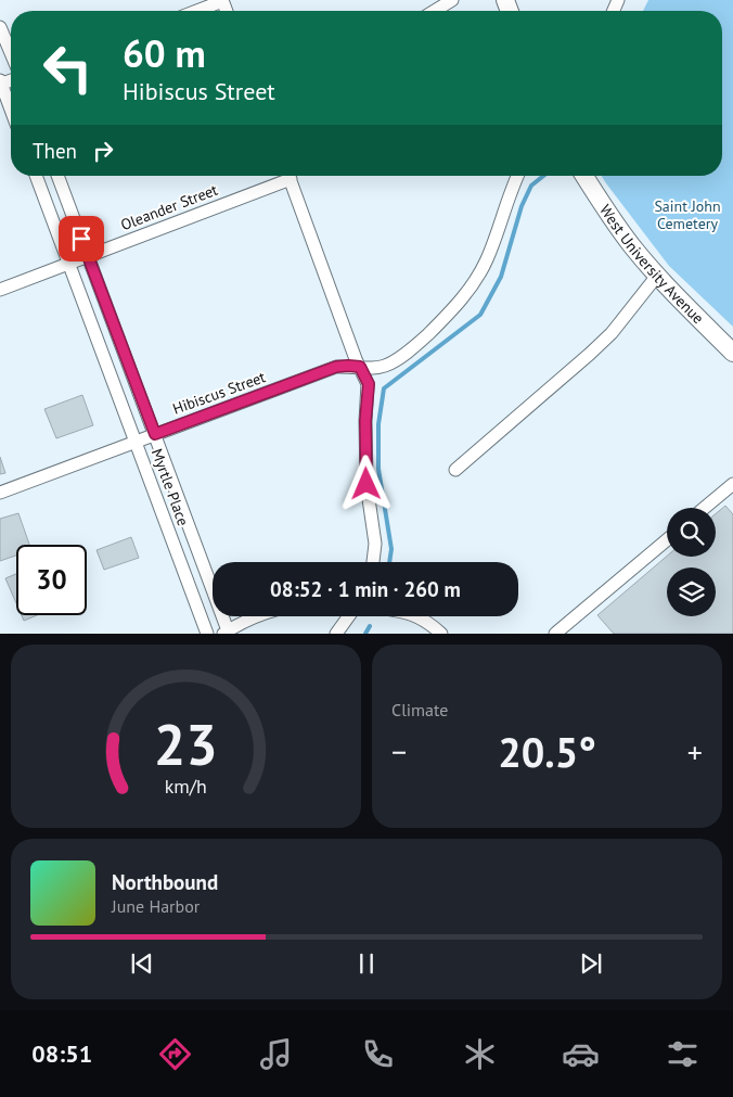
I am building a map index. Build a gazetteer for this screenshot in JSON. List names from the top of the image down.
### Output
{
  "streets": {
    "main road": ["West University Avenue"],
    "street": ["Oleander Street", "Hibiscus Street", "Myrtle Place"]
  },
  "crossings": [
    ["Oleander Street", "Myrtle Place"],
    ["Hibiscus Street", "Myrtle Place"]
  ],
  "parks": ["Saint John Cemetery"],
  "page": {
    "turn": ["60 m", "Hibiscus Street"],
    "then": "Then",
    "limit": "30",
    "trip": "08:52 · 1 min · 260 m",
    "tile": "Climate",
    "heat": ["−", "20.5°", "+"],
    "song": ["Northbound", "June Harbor"],
    "tabs": "08:51",
    "gauge": ["23", "km/h"]
  }
}
